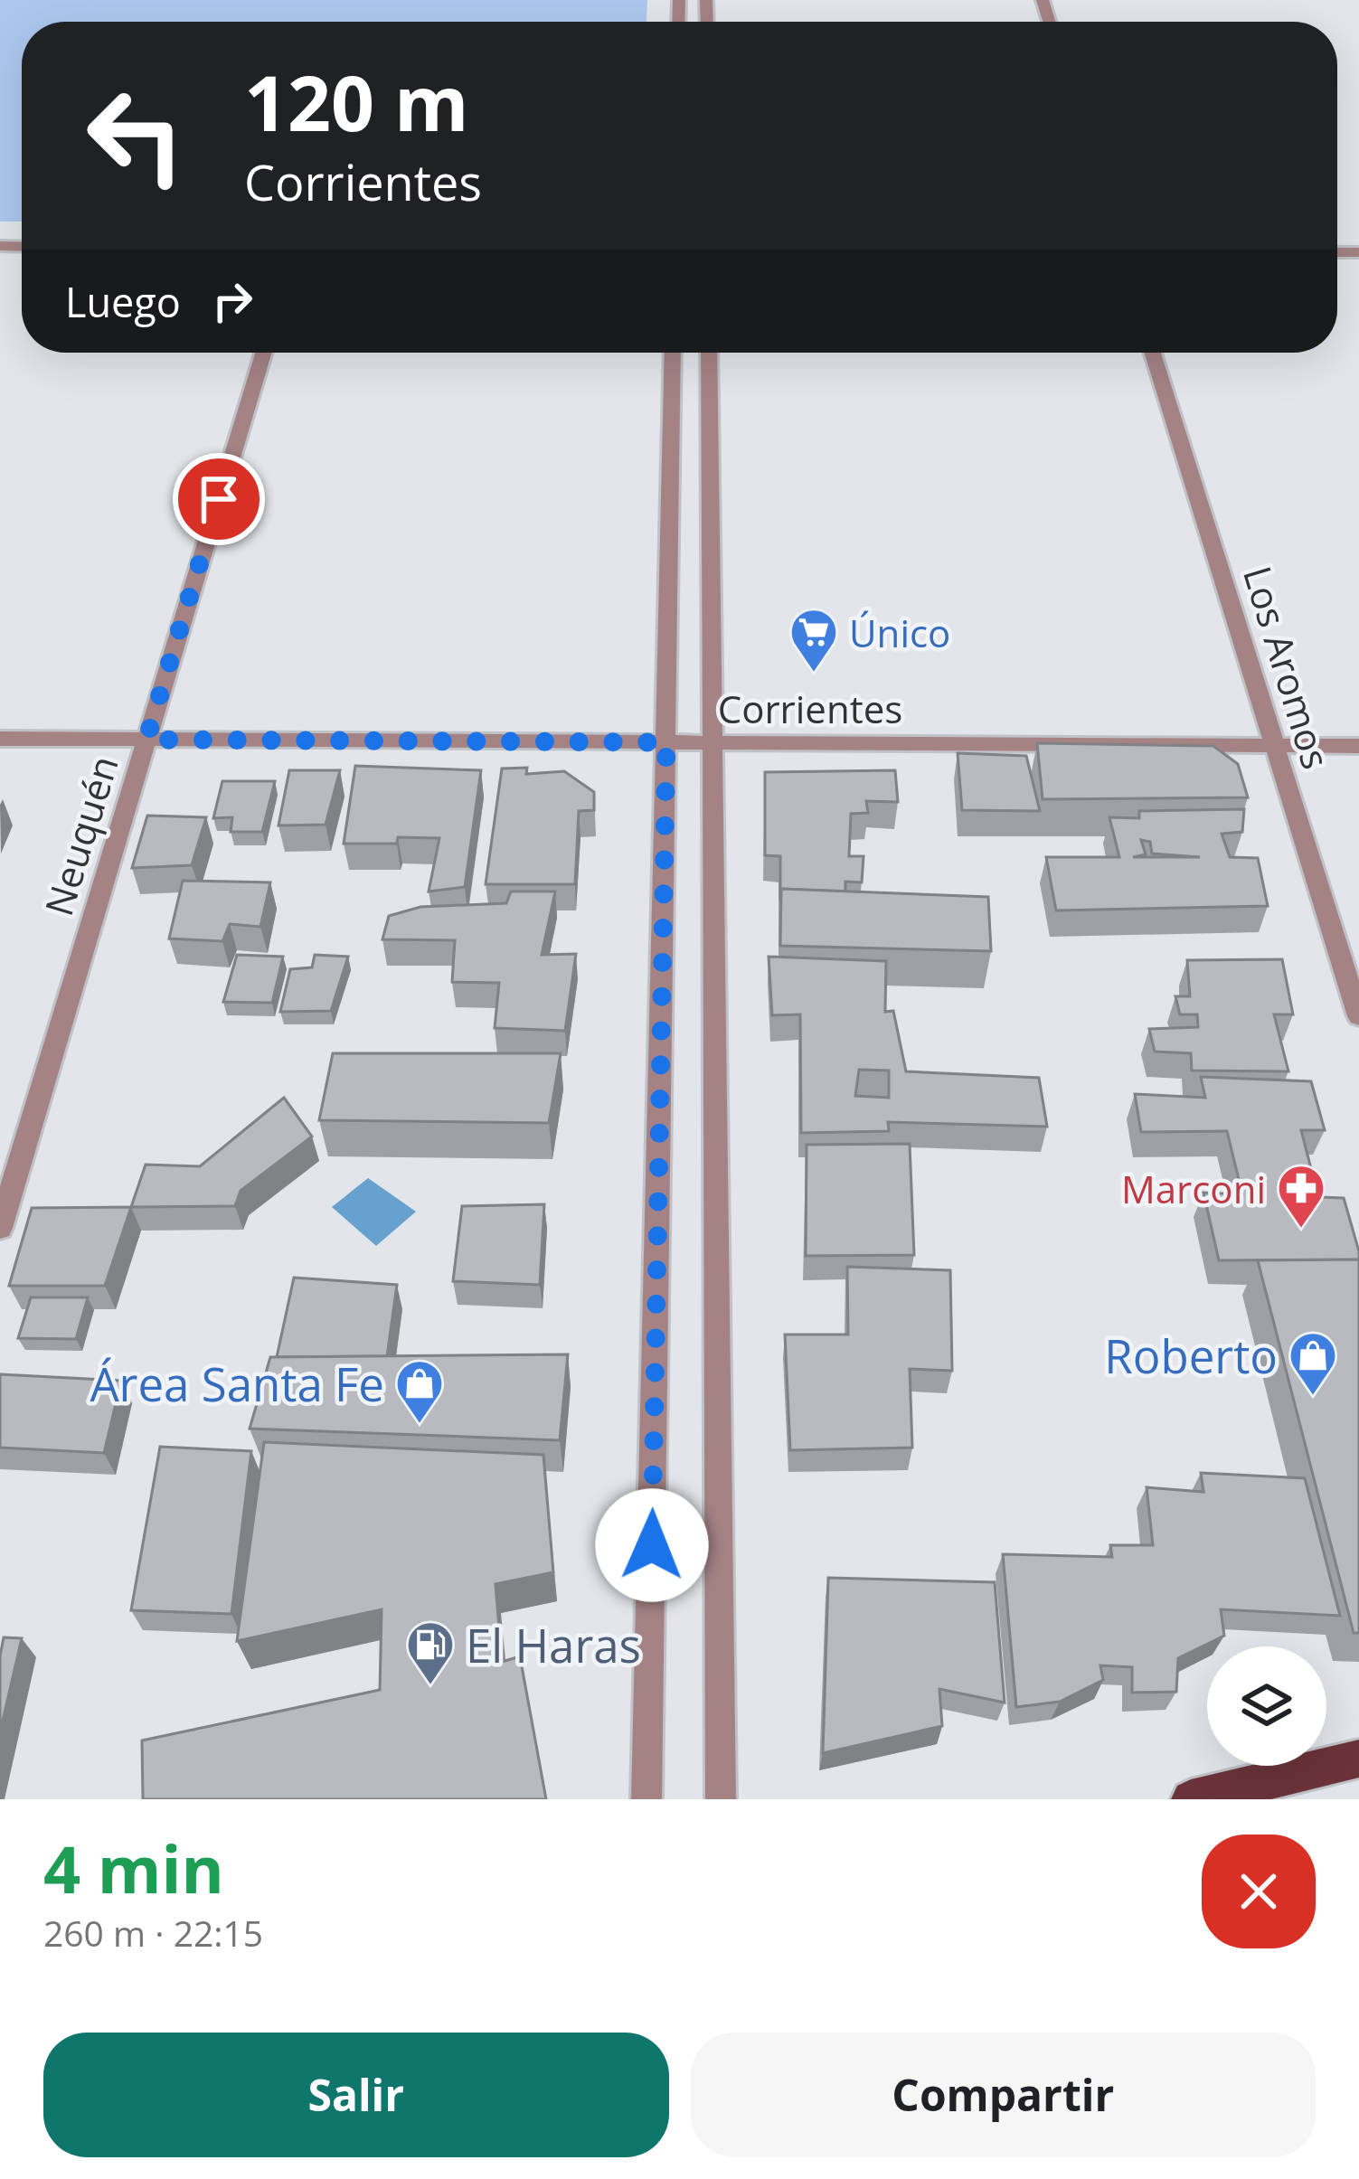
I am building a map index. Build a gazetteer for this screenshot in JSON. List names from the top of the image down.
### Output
{
  "streets": {
    "street": ["Los Aromos", "Corrientes", "Neuquén"]
  },
  "crossings": [
    ["Los Aromos", "Corrientes"],
    ["Corrientes", "Neuquén"]
  ],
  "places": {
    "supermarket": ["Único"],
    "pharmacy": ["Marconi"],
    "shop": ["Roberto", "Área Santa Fe"],
    "fuel station": ["El Haras"]
  },
  "page": {
    "turn": ["120 m", "Corrientes"],
    "then": "Luego",
    "heading": ["4 min", "260 m · 22:15"],
    "buttons": ["Salir", "Compartir"]
  }
}
